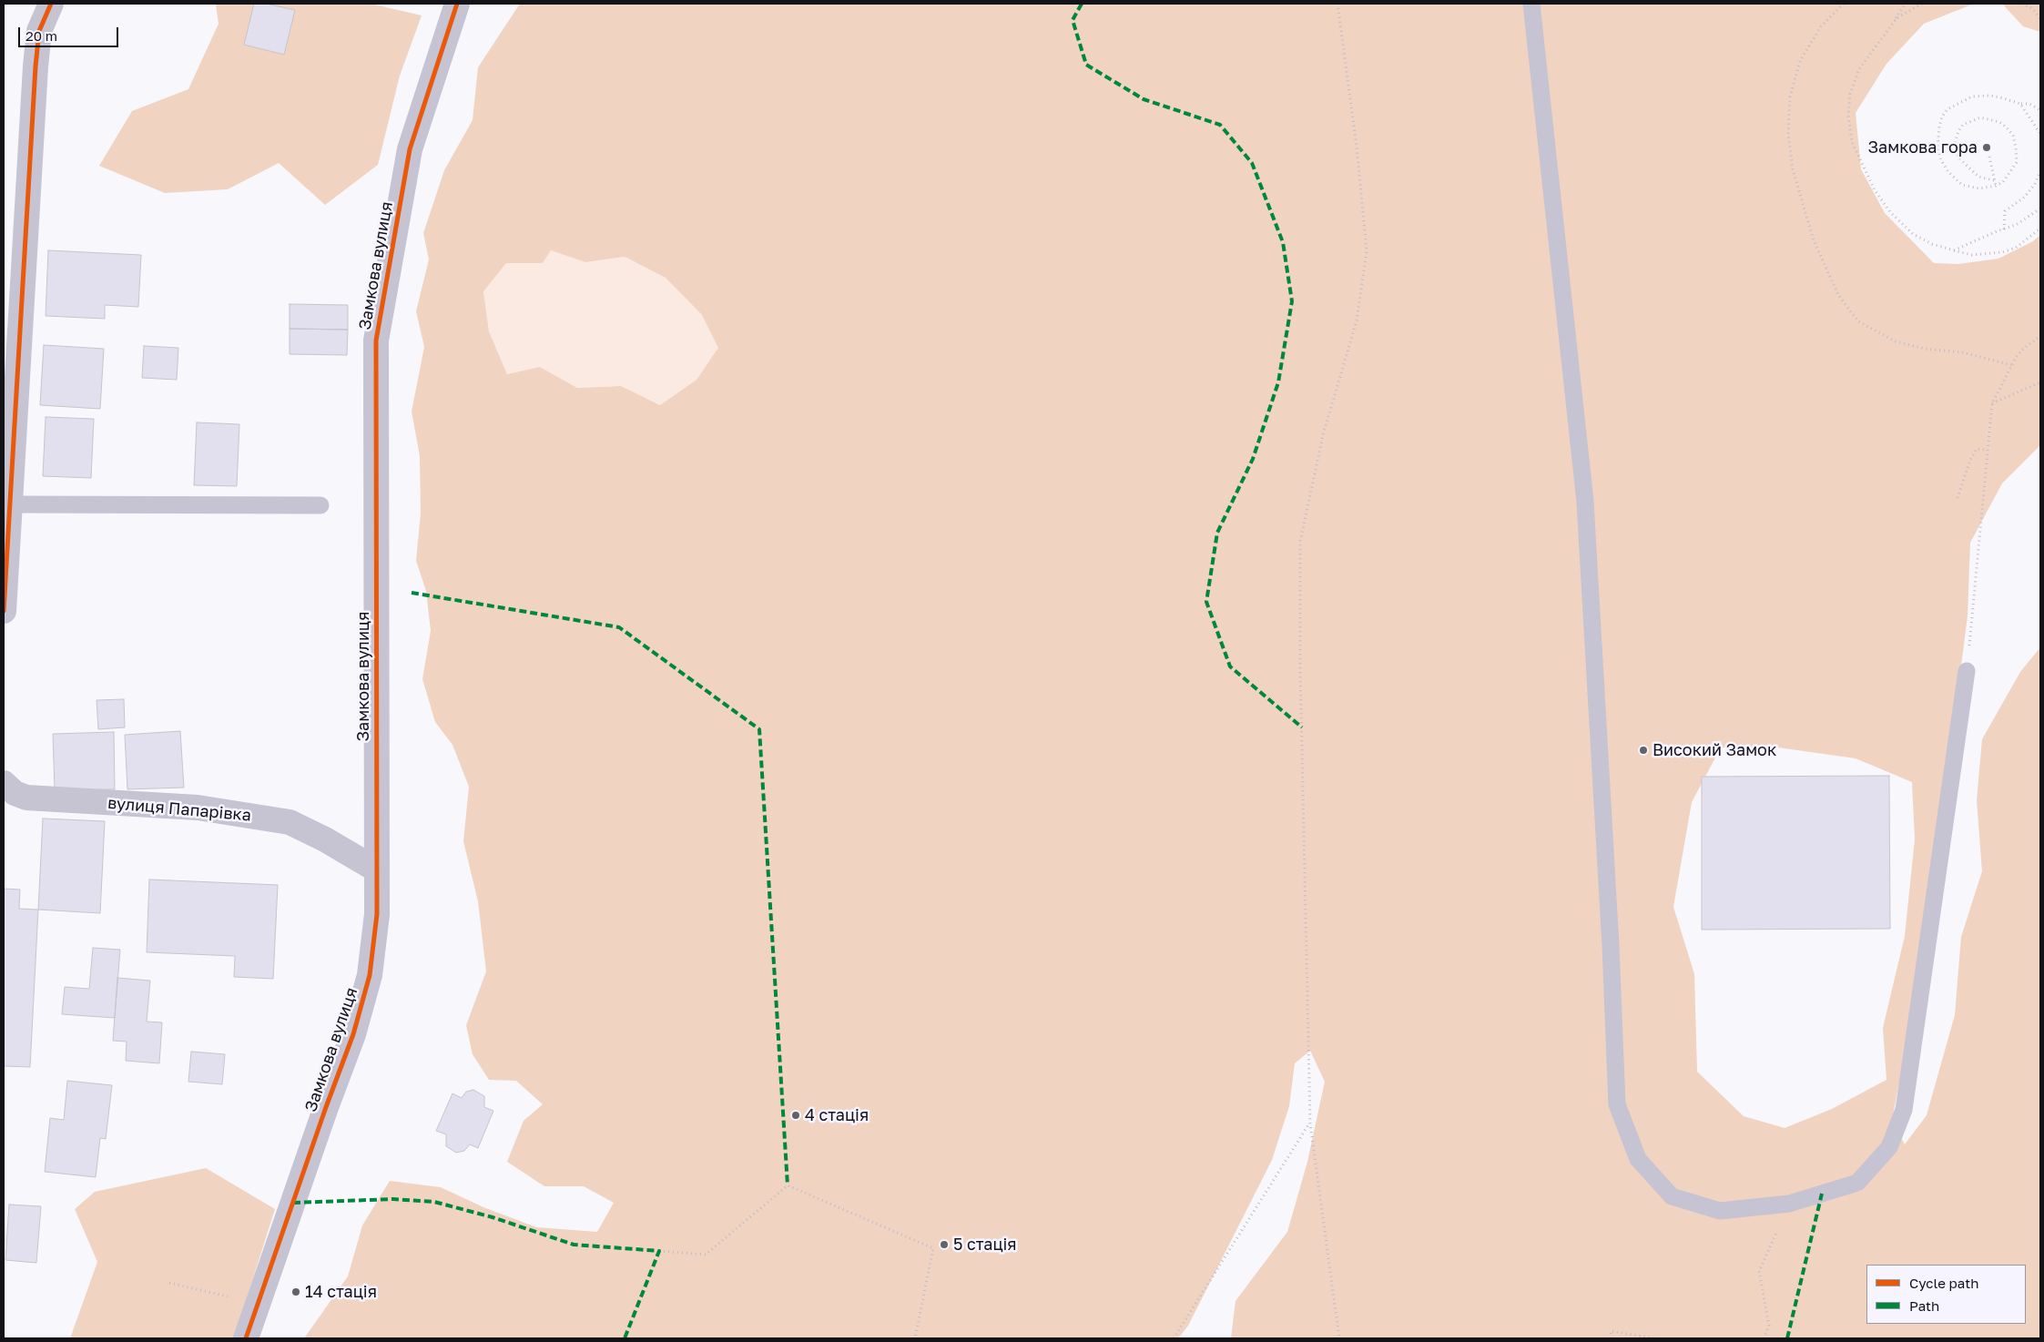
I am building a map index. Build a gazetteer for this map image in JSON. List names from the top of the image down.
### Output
{
  "streets": {
    "street": ["Замкова вулиця", "вулиця Папарівка"]
  },
  "crossings": [
    ["Замкова вулиця", "вулиця Папарівка"]
  ],
  "places": [
    "Замкова гора",
    "Високий Замок",
    "4 стація",
    "5 стація",
    "14 стація"
  ],
  "legend": ["Cycle path", "Path"],
  "scale_bar": "20 m"
}
